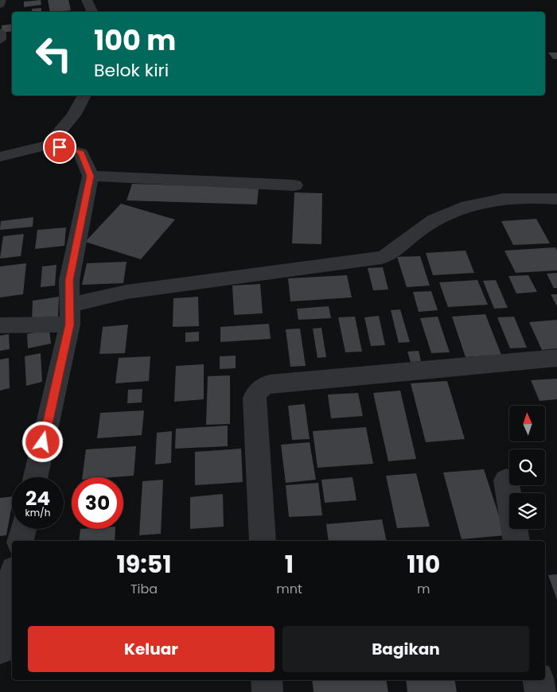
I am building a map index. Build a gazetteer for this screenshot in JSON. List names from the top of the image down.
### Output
{
  "north": "top",
  "page": {
    "turn": ["100 m", "Belok kiri"],
    "speed": "24 km/h",
    "limit": "30",
    "eta": [
      "19:51",
      "Tiba",
      "1",
      "mnt",
      "110",
      "m"
    ],
    "buttons": ["Keluar", "Bagikan"]
  }
}
